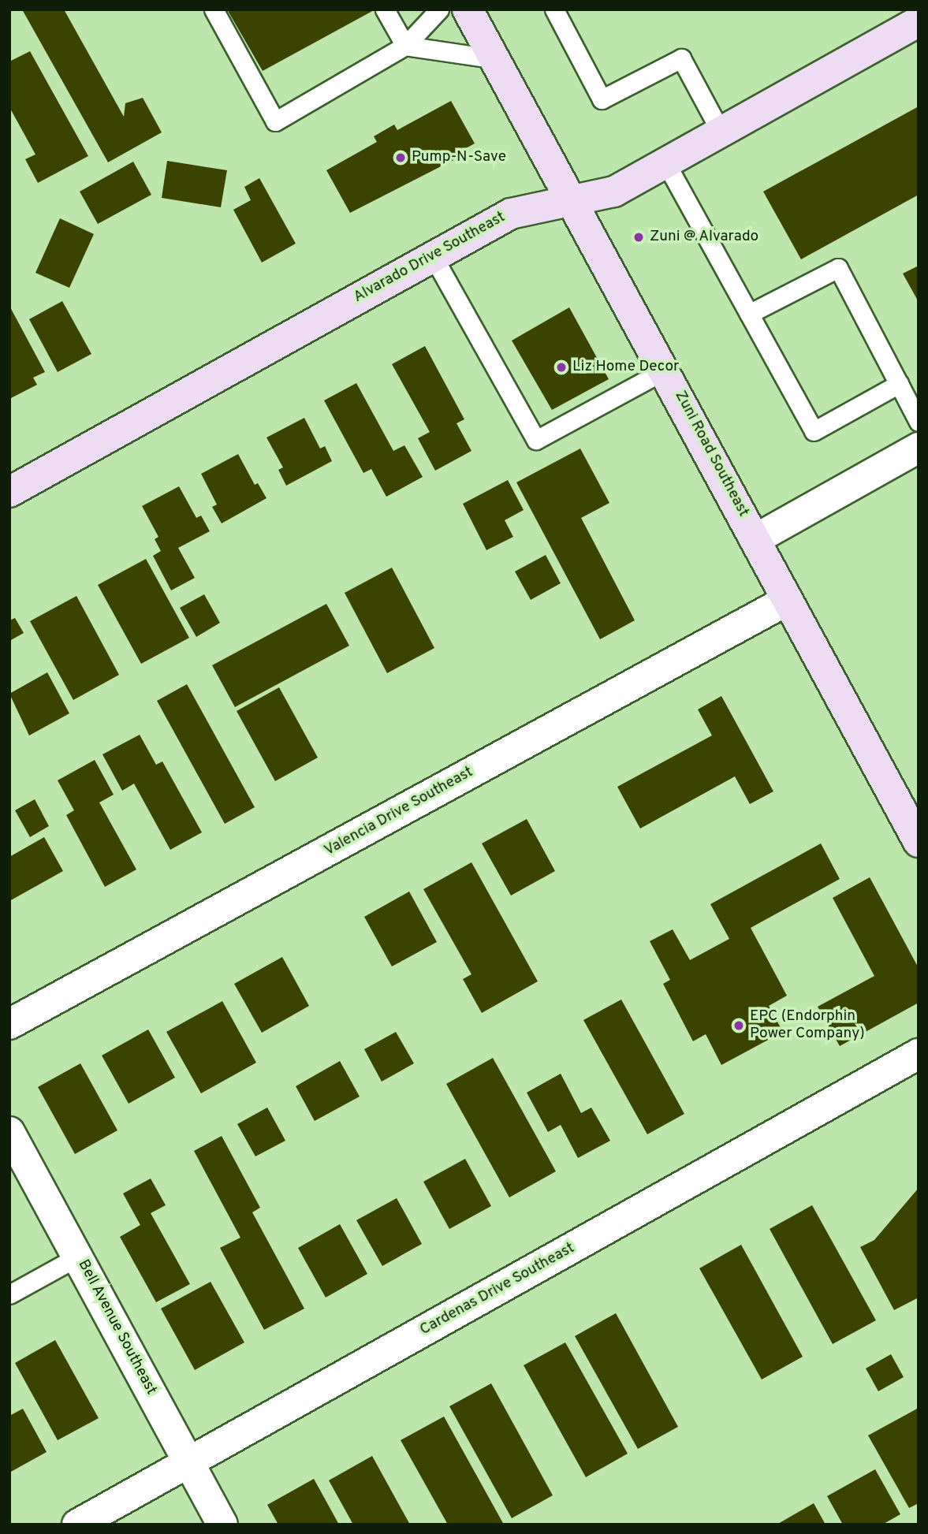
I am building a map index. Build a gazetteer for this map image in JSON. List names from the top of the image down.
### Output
{
  "streets": {
    "street": [
      "Alvarado Drive Southeast",
      "Zuni Road Southeast",
      "Valencia Drive Southeast",
      "Cardenas Drive Southeast",
      "Bell Avenue Southeast"
    ]
  },
  "crossings": [
    ["Alvarado Drive Southeast", "Zuni Road Southeast"],
    ["Zuni Road Southeast", "Valencia Drive Southeast"],
    ["Cardenas Drive Southeast", "Bell Avenue Southeast"]
  ],
  "places": [
    "Pump-N-Save",
    "Zuni @ Alvarado",
    "Liz Home Decor",
    "EPC (Endorphin Power Company)"
  ]
}
